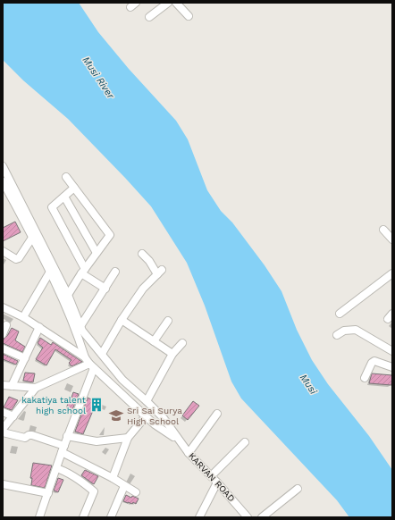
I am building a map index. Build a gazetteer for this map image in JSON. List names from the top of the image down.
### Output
{
  "streets": {
    "street": ["KARVAN ROAD"]
  },
  "water": ["Musi River", "Musi"],
  "places": {
    "building": ["kakatiya talent high school"],
    "school or university": ["Sri Sai Surya High School"]
  }
}
